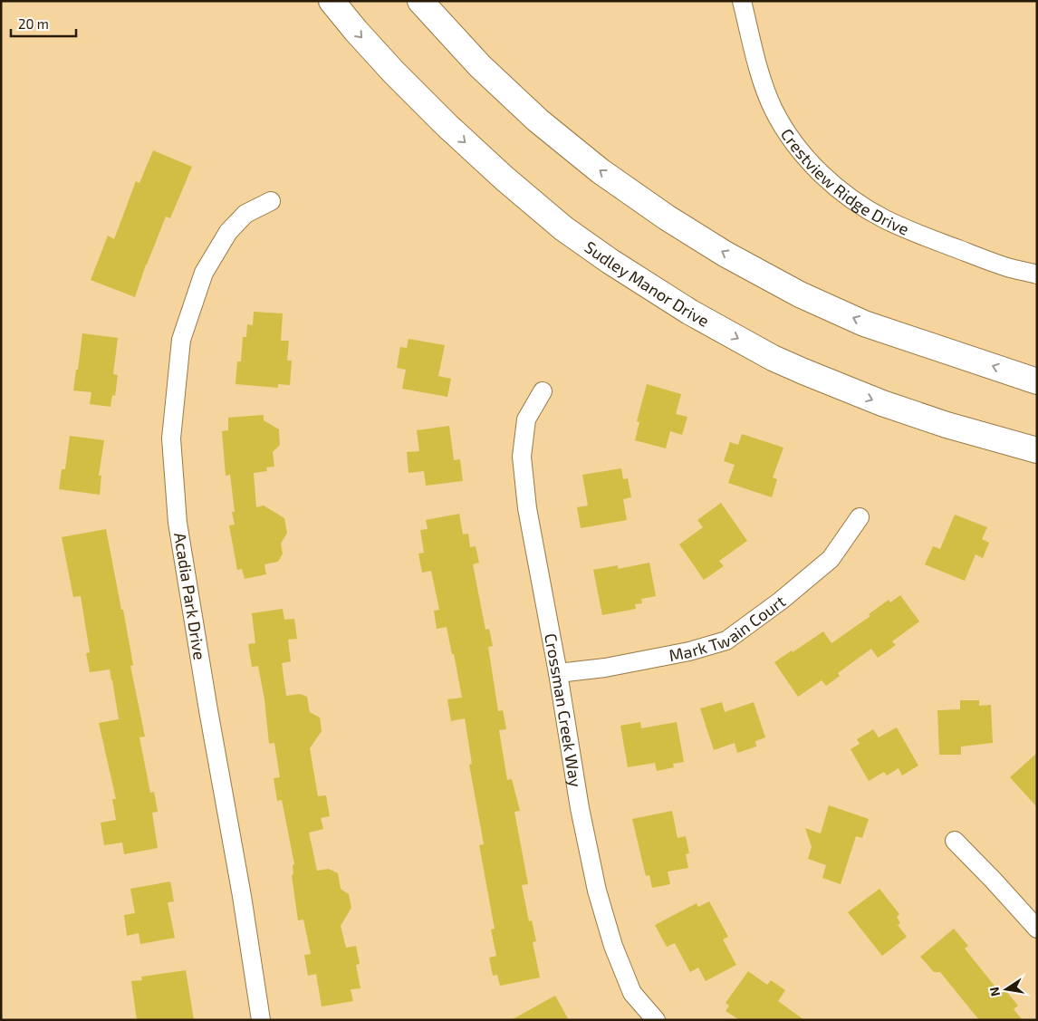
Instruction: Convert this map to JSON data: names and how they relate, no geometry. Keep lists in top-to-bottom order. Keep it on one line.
{"streets":{"main road":["Sudley Manor Drive"],"street":["Crestview Ridge Drive","Acadia Park Drive","Mark Twain Court","Crossman Creek Way"]},"crossings":[["Mark Twain Court","Crossman Creek Way"]],"scale_bar":"20 m","north":"left"}
